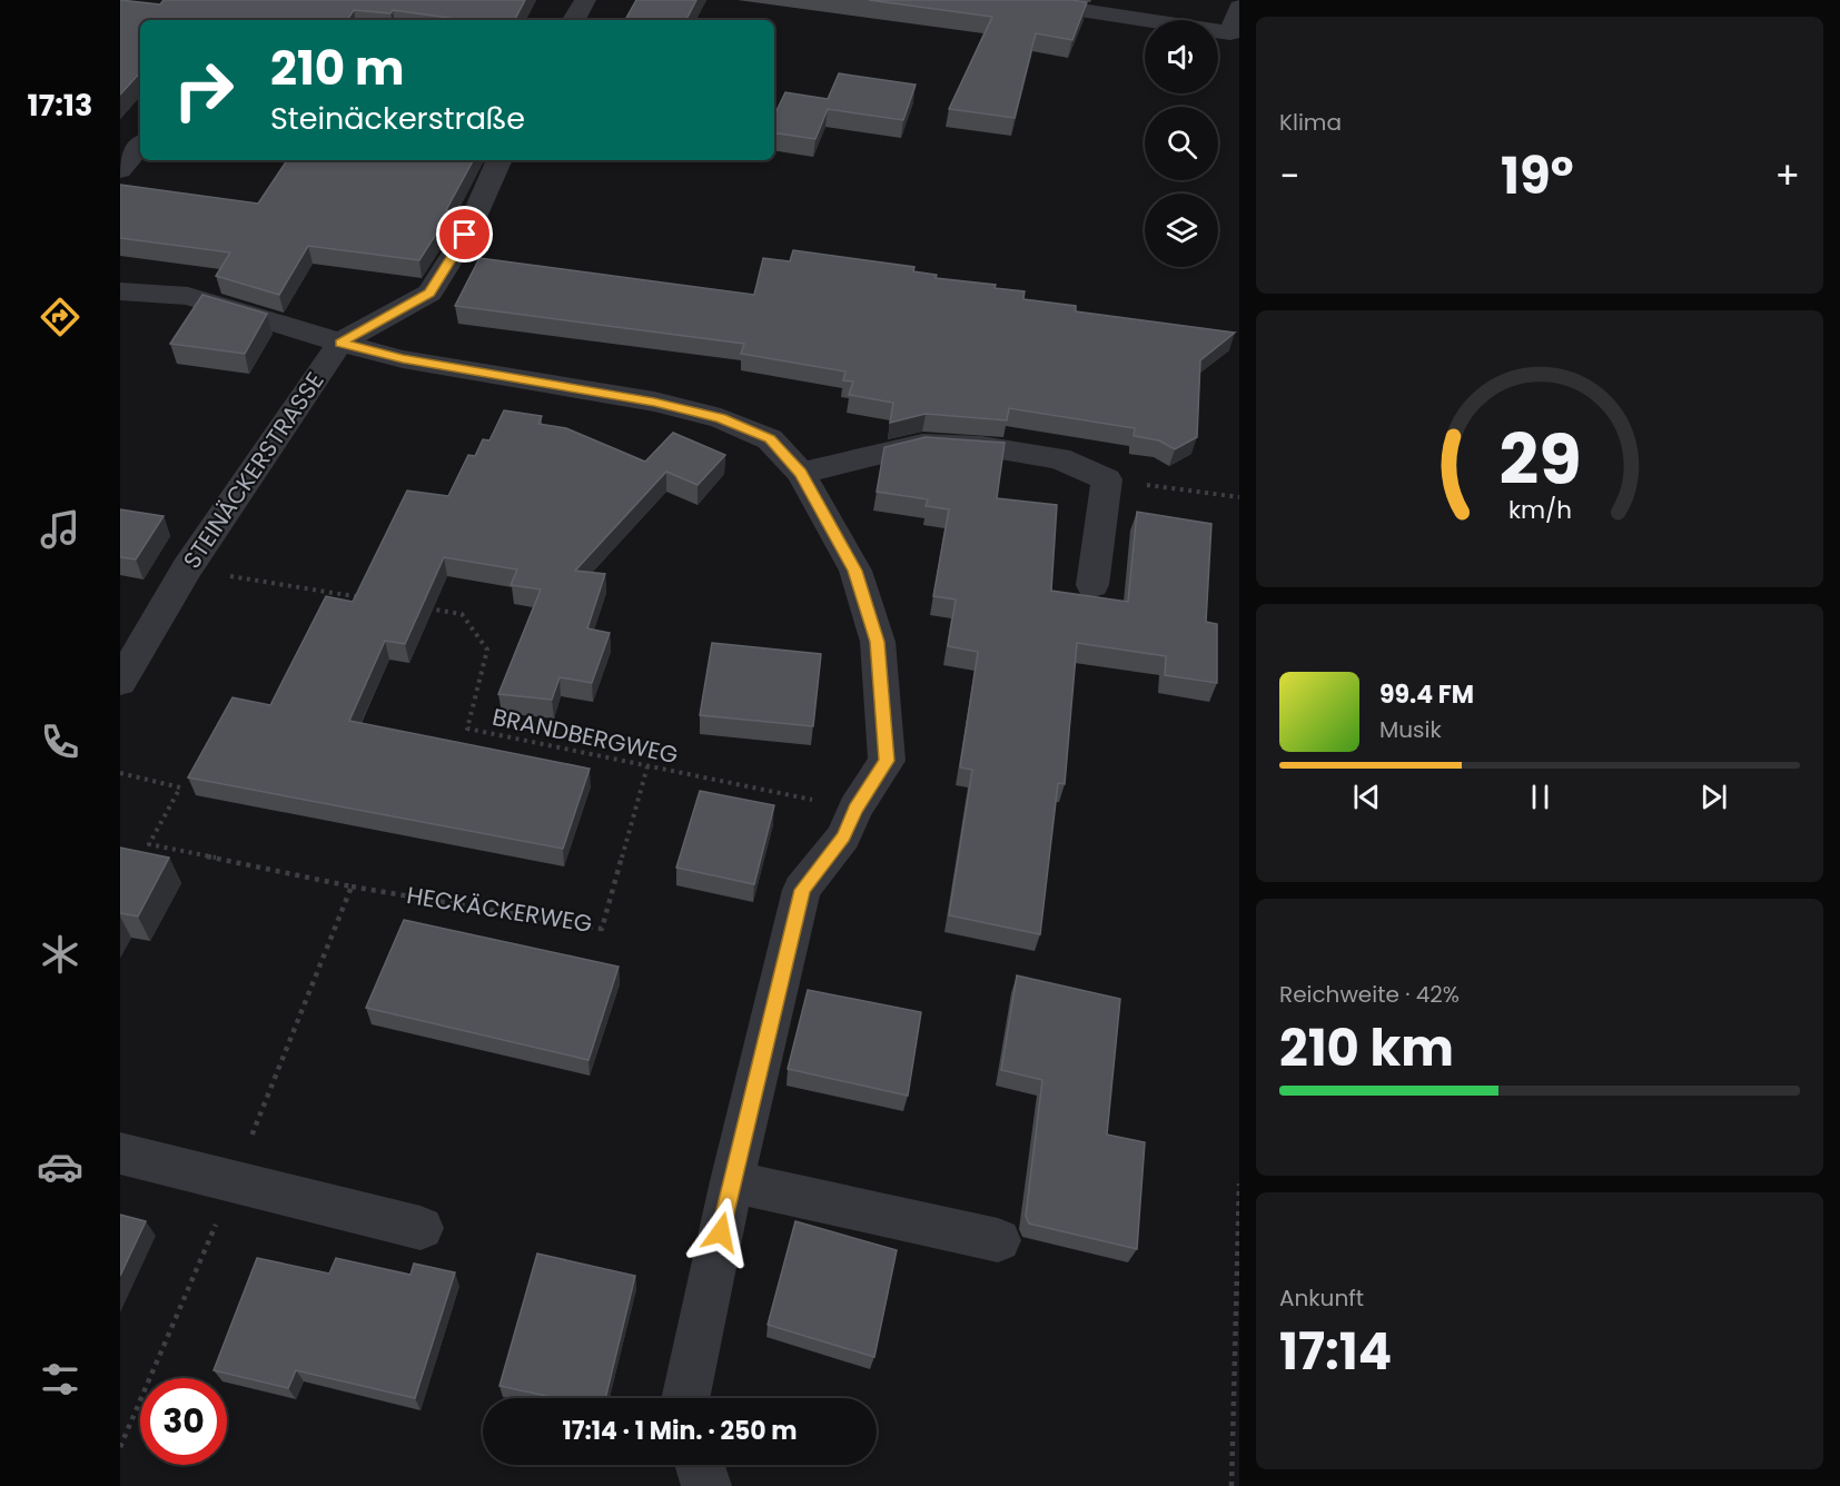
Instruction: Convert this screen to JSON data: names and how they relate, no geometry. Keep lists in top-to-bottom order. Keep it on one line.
{"streets":{"street":["STEINÄCKERSTRASSE"],"path":["BRANDBERGWEG","HECKÄCKERWEG"]},"crossings":[["BRANDBERGWEG","HECKÄCKERWEG"]],"page":{"tabs":"17:13","tile":["Klima",["Reichweite · 42%","210 km"],["Ankunft","17:14"]],"turn":["210 m","Steinäckerstraße"],"heat":["−","19°","+"],"song":["99.4 FM","Musik"],"limit":"30","trip":"17:14 · 1 Min. · 250 m","gauge":["29","km/h"]}}
